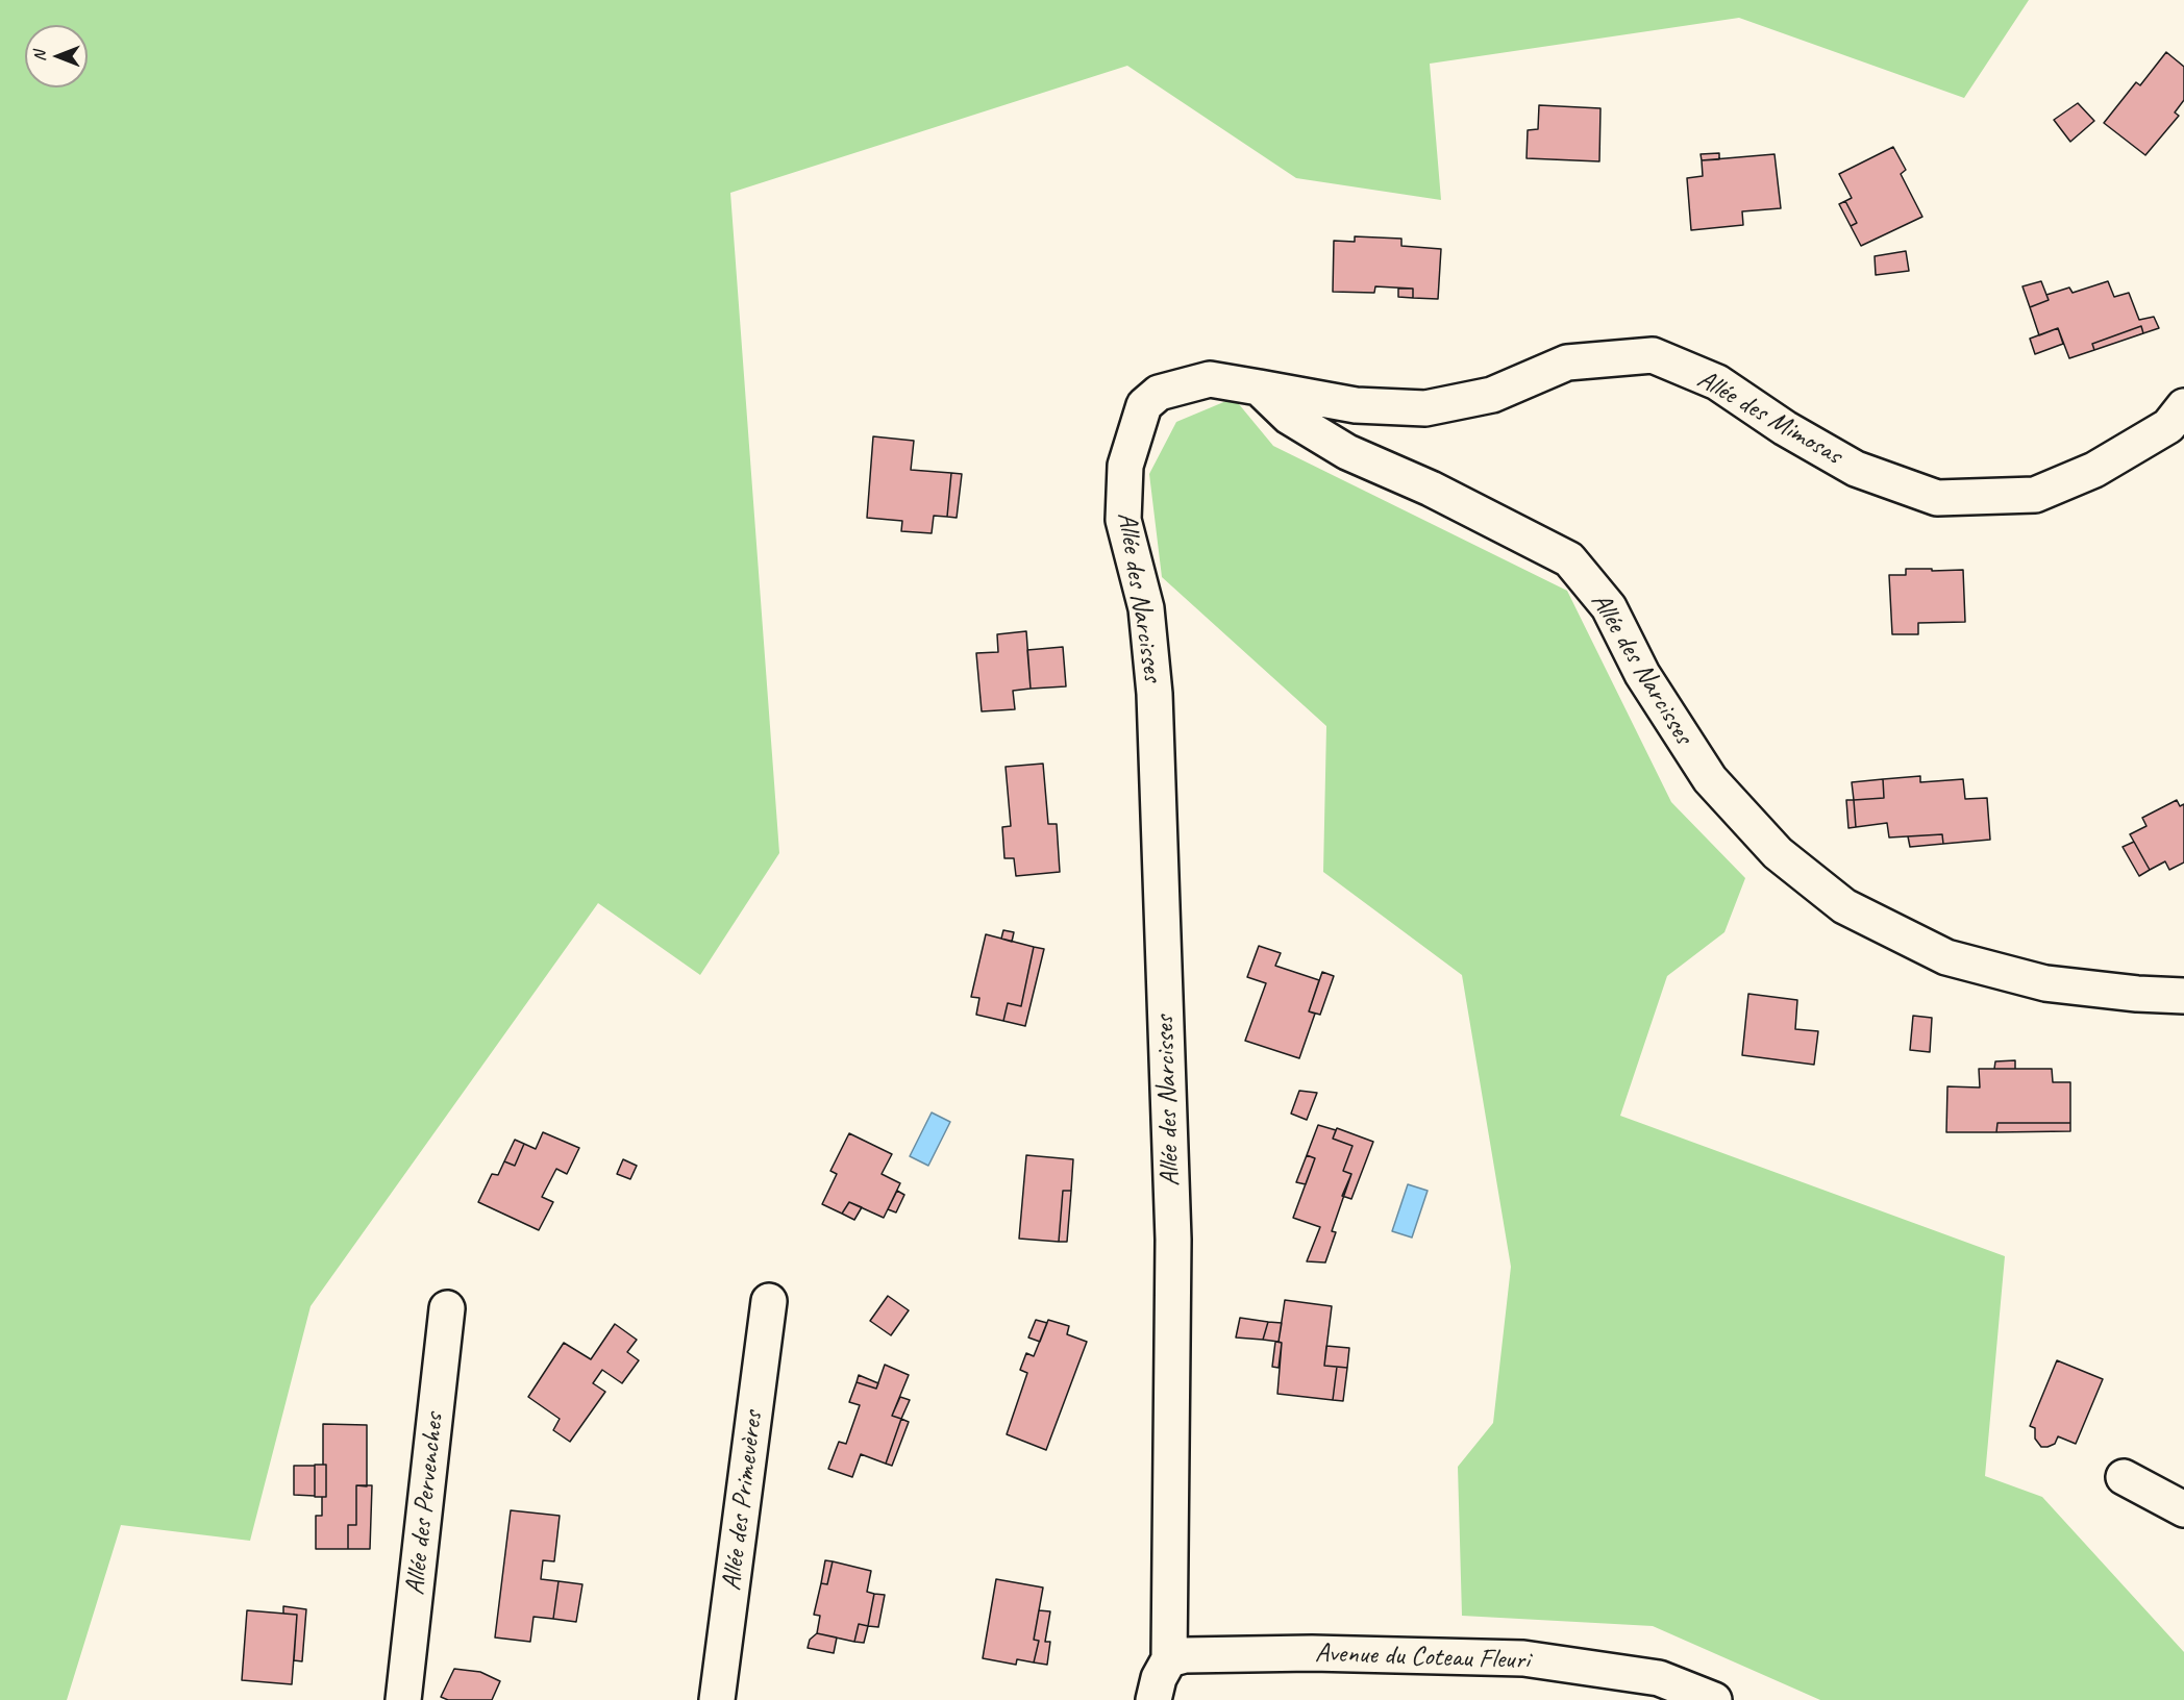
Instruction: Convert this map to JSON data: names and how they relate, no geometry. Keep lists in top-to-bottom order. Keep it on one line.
{"streets":{"street":["Allée des Mimosas","Allée des Narcisses","Allée des Primevères","Allée des Pervenches","Avenue du Coteau Fleuri"]},"crossings":[["Allée des Mimosas","Allée des Narcisses"],["Allée des Narcisses","Avenue du Coteau Fleuri"]],"north":"left"}
